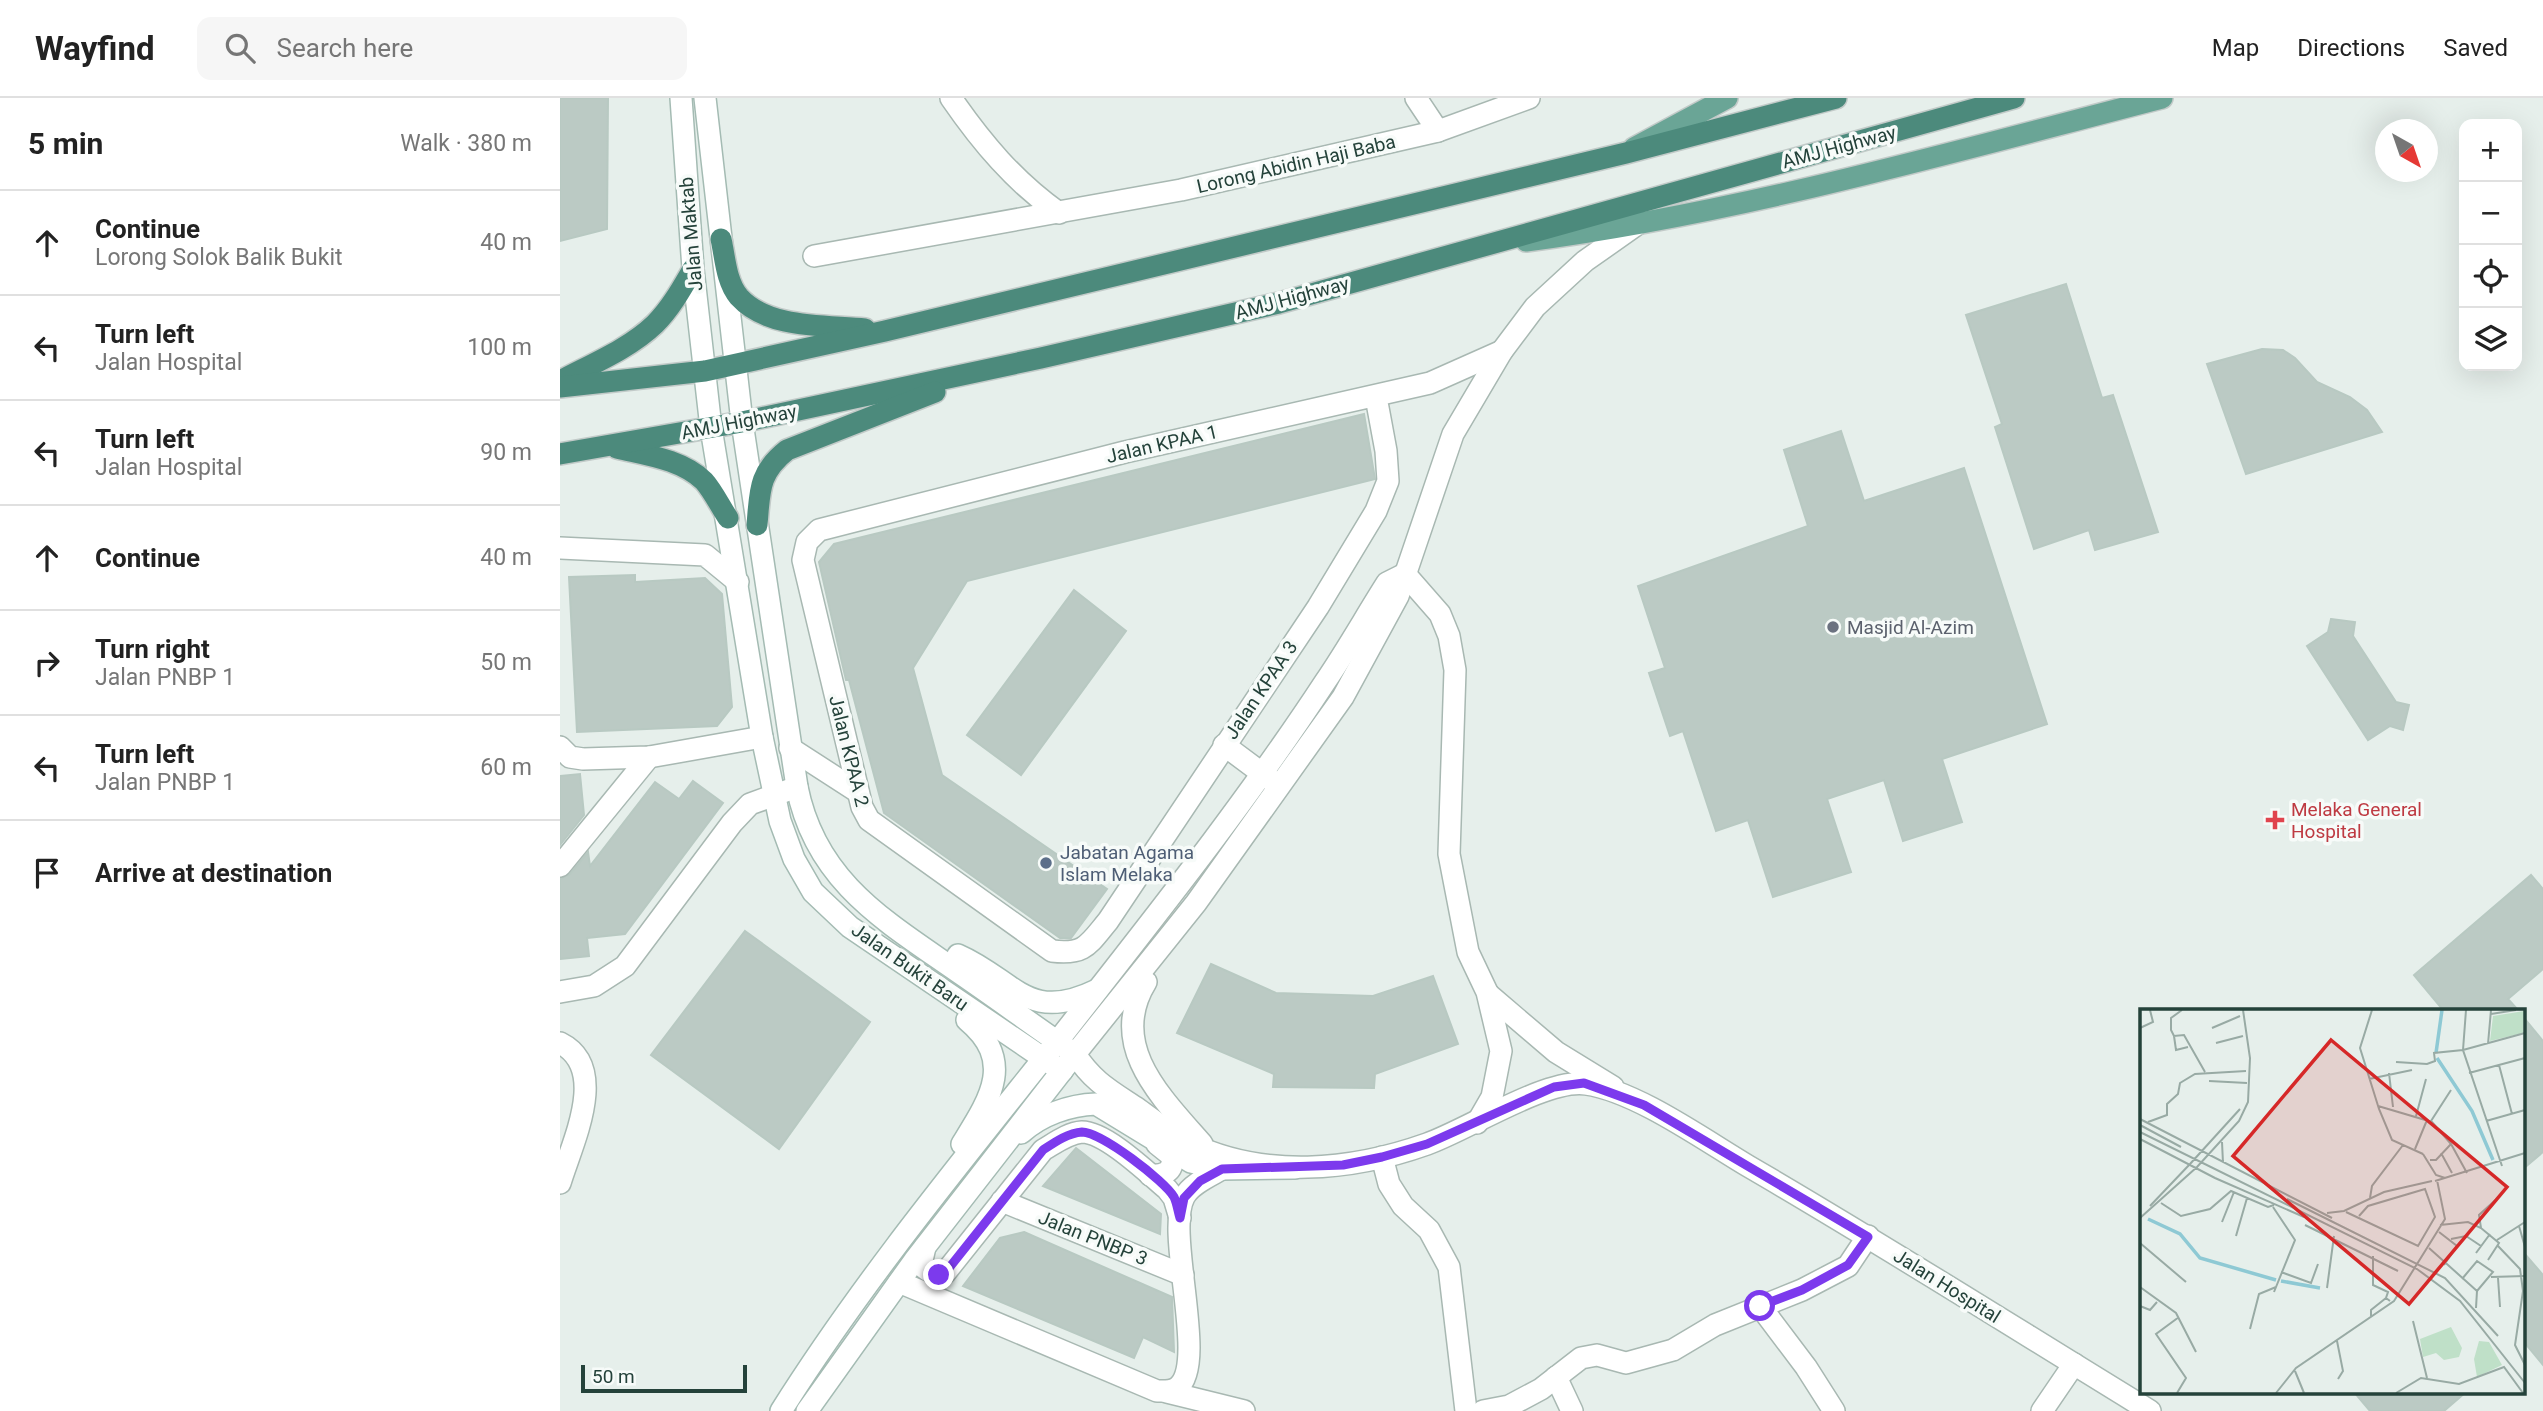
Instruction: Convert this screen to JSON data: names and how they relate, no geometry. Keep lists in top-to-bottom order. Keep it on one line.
{"streets":{"highway":["AMJ Highway"],"street":["Lorong Abidin Haji Baba","Jalan Maktab","Jalan KPAA 1","Jalan KPAA 3","Jalan KPAA 2","Jalan Bukit Baru","Jalan PNBP 3","Jalan Hospital"]},"crossings":[["AMJ Highway","Jalan Maktab"],["AMJ Highway","Jalan Bukit Baru"],["Jalan Maktab","Jalan Bukit Baru"],["Jalan KPAA 1","Jalan KPAA 3"],["Jalan KPAA 1","Jalan KPAA 2"],["Jalan KPAA 3","Jalan KPAA 2"],["Jalan Bukit Baru","Jalan Hospital"]],"places":{"other":["Masjid Al-Azim","Jabatan Agama Islam Melaka"],"health":["Melaka General Hospital"]},"scale_bar":"50 m","north":"bottom right","page":{"header":"Wayfind","search":"Search here","nav":["Map","Directions","Saved"],"heading":["5 min","Walk · 380 m"],"map_buttons":["+","−"],"list":[["Continue","Lorong Solok Balik Bukit","40 m"],["Turn left","Jalan Hospital","100 m"],["Turn left","Jalan Hospital","90 m"],["Continue","40 m"],["Turn right","Jalan PNBP 1","50 m"],["Turn left","Jalan PNBP 1","60 m"],"Arrive at destination"],"scale":"50 m"}}
